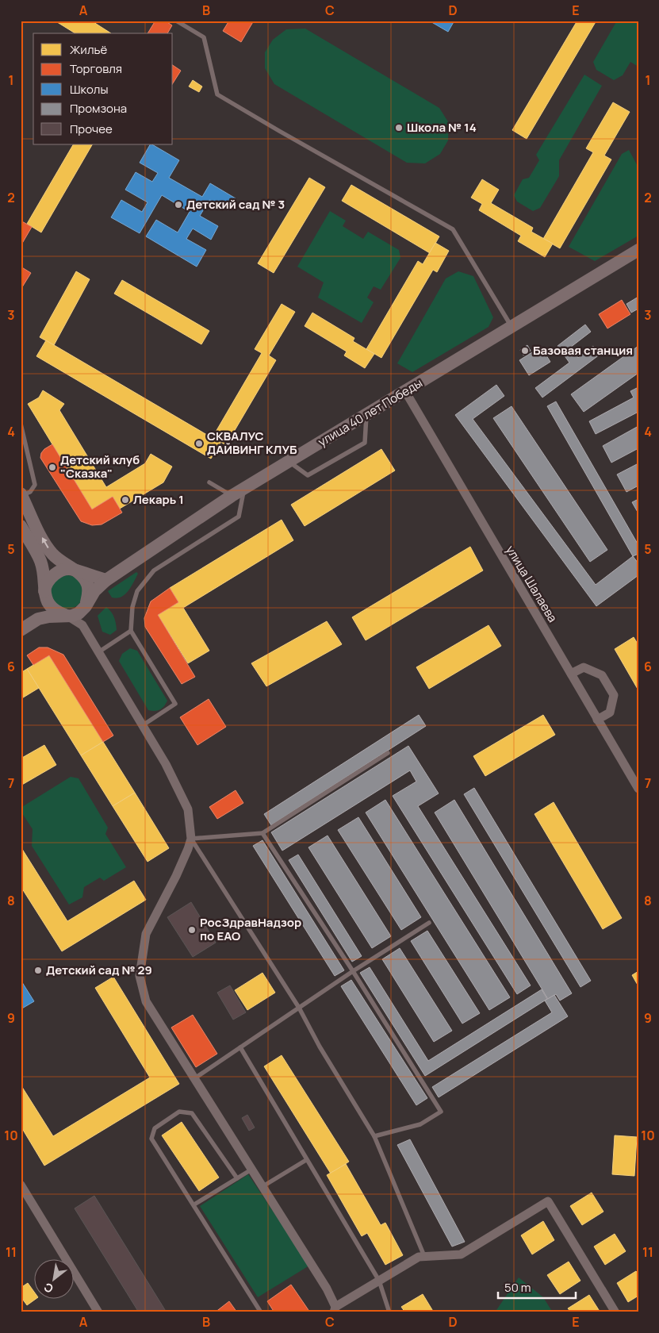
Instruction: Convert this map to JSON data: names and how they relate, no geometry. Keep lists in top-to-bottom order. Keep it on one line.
{"streets":{"main road":["улица 40 лет Победы"],"street":["улица Шалаева"]},"crossings":[["улица 40 лет Победы","улица Шалаева"]],"places":["Школа № 14","Детский сад № 3","Базовая станция","СКВАЛУС ДАЙВИНГ КЛУБ","Детский клуб \"Сказка\"","Лекарь 1","РосЗдравНадзор по ЕАО","Детский сад № 29"],"legend":["Жильё","Торговля","Школы","Промзона","Прочее"],"scale_bar":"50 m","north":"bottom left","grid":{"columns":["A","B","C","D","E"],"rows":["1","2","3","4","5","6","7","8","9","10","11"]}}
